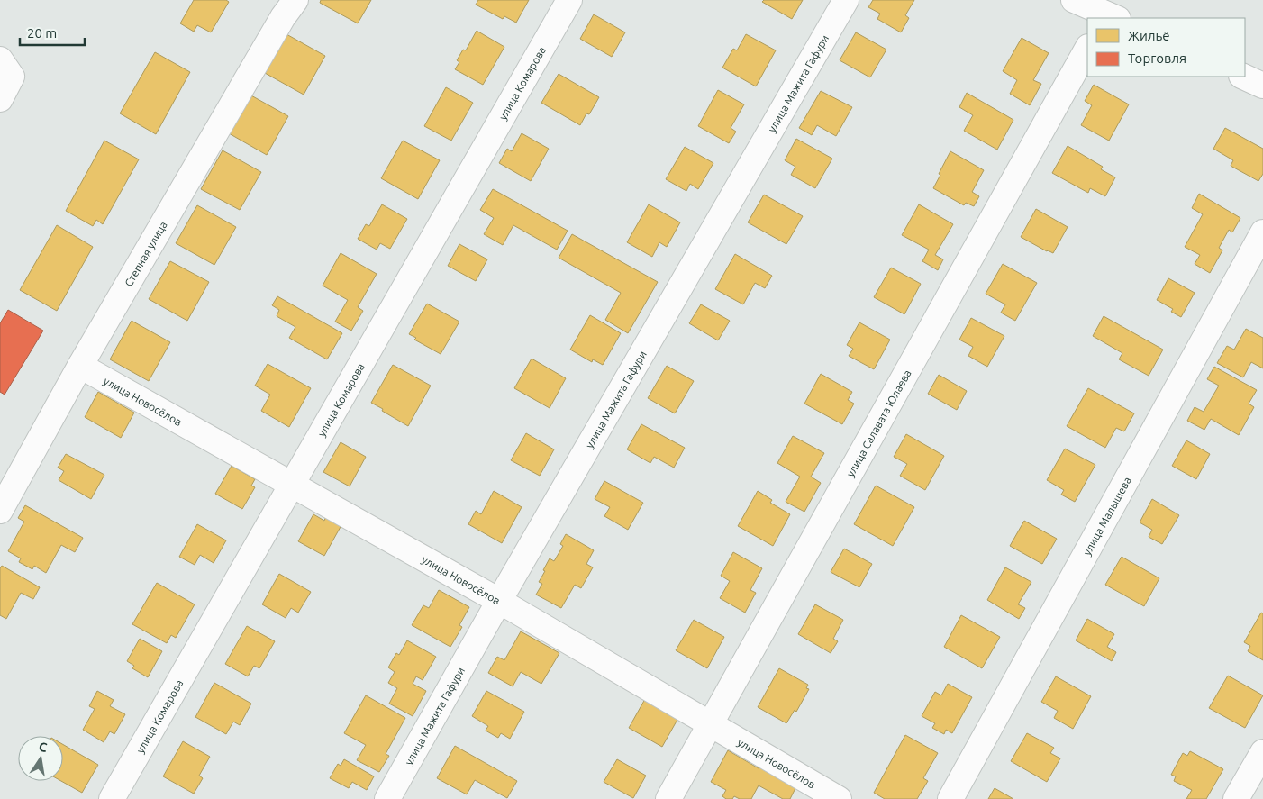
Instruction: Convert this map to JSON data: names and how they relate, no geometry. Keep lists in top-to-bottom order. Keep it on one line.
{"streets":{"street":["улица Комарова","улица Мажита Гафури","Степная улица","улица Новосёлов","улица Салавата Юлаева","улица Малышева"]},"crossings":[["улица Комарова","улица Новосёлов"],["улица Мажита Гафури","улица Новосёлов"],["Степная улица","улица Новосёлов"],["улица Новосёлов","улица Салавата Юлаева"]],"legend":["Жильё","Торговля"],"scale_bar":"20 m","north":"top"}
